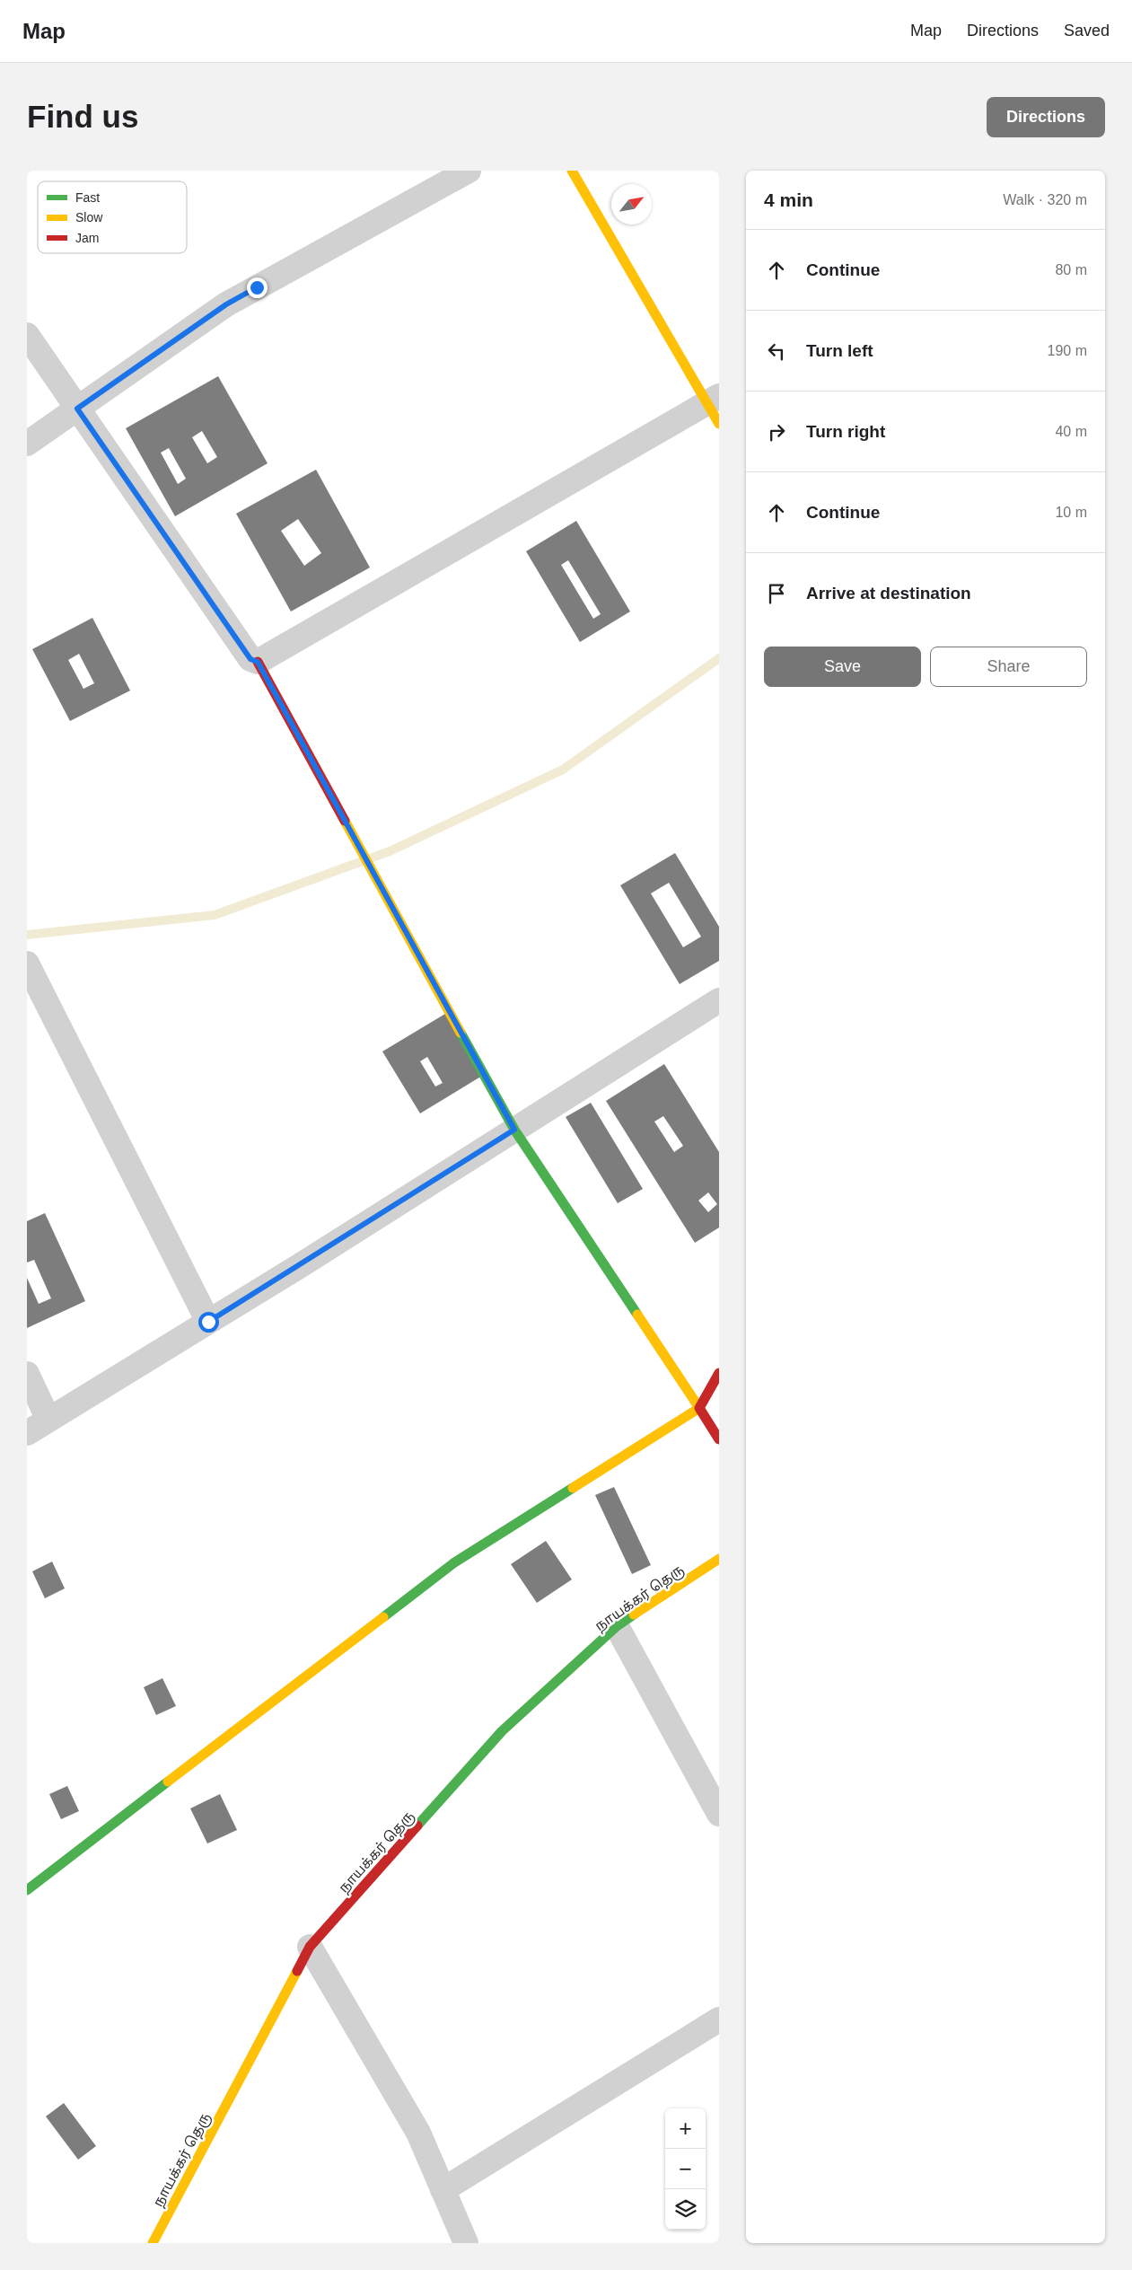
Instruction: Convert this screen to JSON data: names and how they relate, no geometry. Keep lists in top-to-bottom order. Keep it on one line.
{"streets":{"street":["நாயக்கர் தெரு"]},"legend":["Fast","Slow","Jam"],"north":"top right","page":{"header":"Map","nav":["Map","Directions","Saved"],"buttons":["Directions",["Save","Share"]],"title":"Find us","heading":["4 min","Walk · 320 m"],"list":[["Continue","80 m"],["Turn left","190 m"],["Turn right","40 m"],["Continue","10 m"],"Arrive at destination"],"map_buttons":["+","−"]}}
